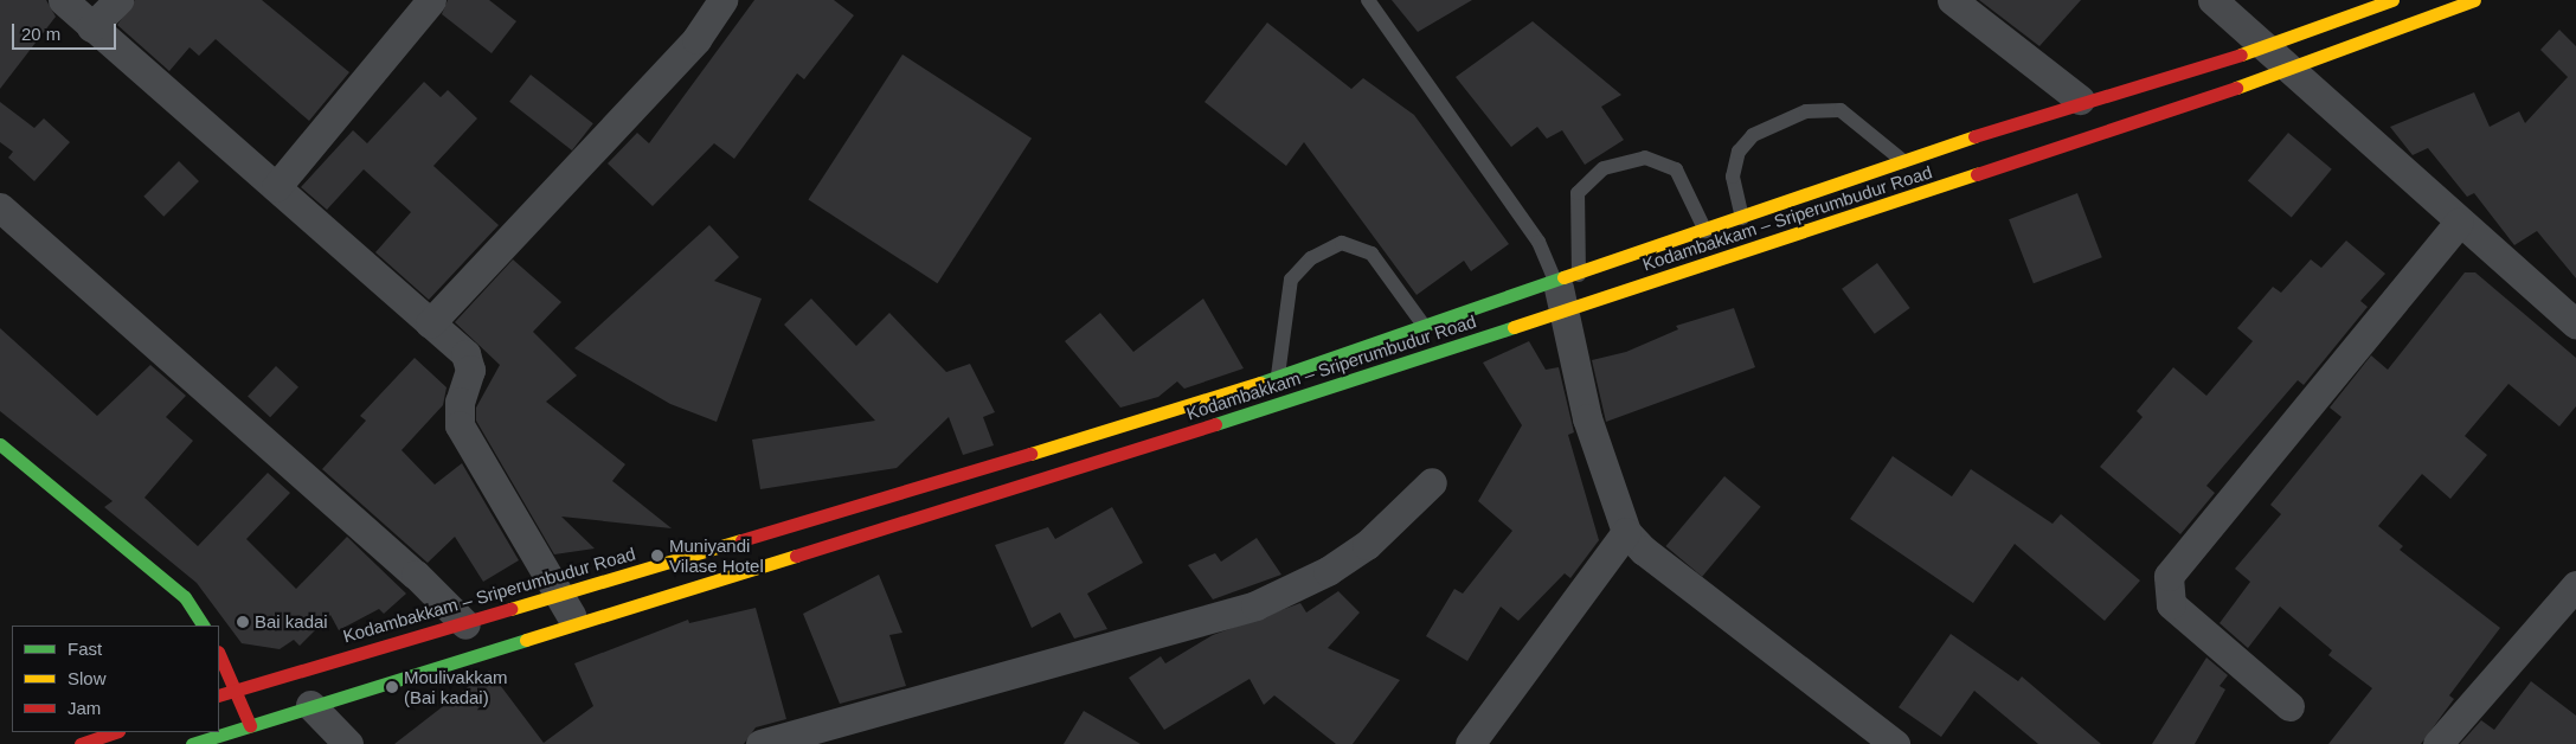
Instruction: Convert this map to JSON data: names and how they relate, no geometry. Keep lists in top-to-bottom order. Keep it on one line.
{"streets":{"main road":["Kodambakkam – Sriperumbudur Road"]},"places":["Muniyandi Vilase Hotel","Bai kadai","Moulivakkam (Bai kadai)"],"legend":["Fast","Slow","Jam"],"scale_bar":"20 m"}
